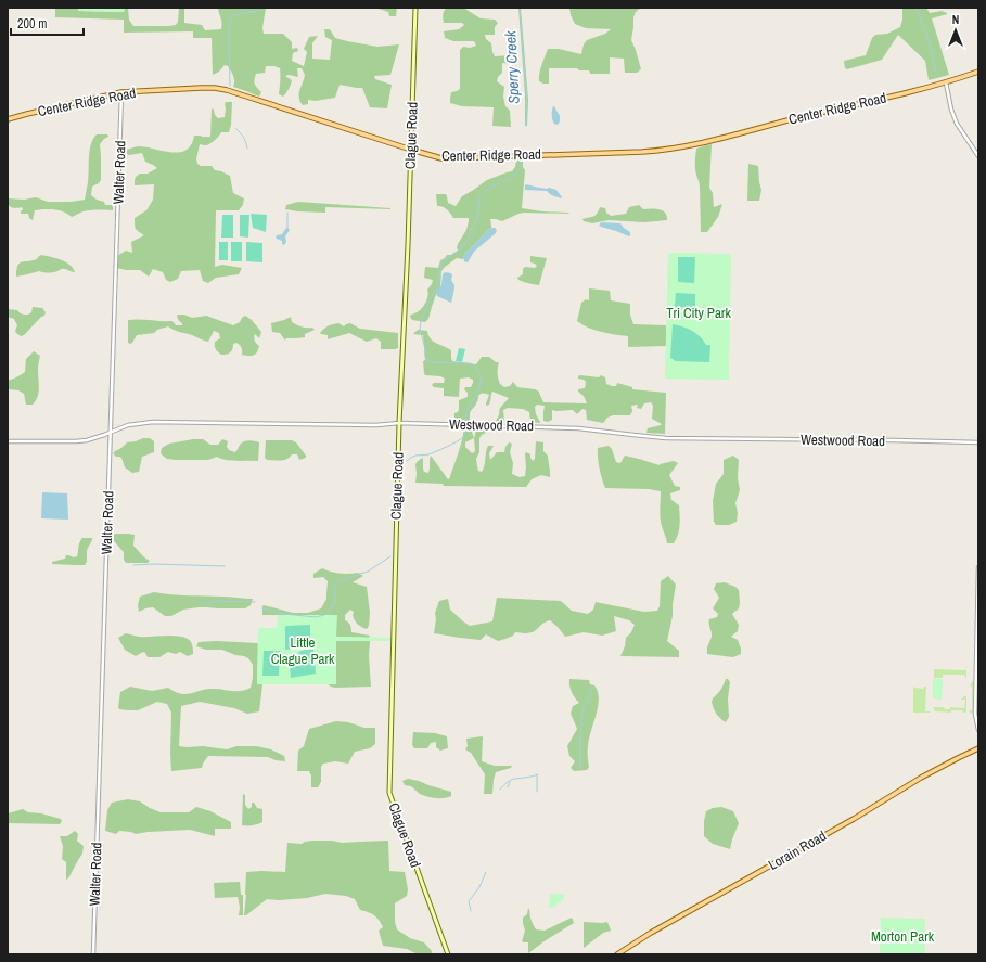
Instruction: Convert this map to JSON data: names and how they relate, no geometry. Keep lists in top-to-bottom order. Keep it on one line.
{"streets":{"main road":["Center Ridge Road","Clague Road","Lorain Road"],"street":["Walter Road","Westwood Road"]},"crossings":[["Center Ridge Road","Clague Road"],["Center Ridge Road","Walter Road"],["Clague Road","Westwood Road"],["Walter Road","Westwood Road"]],"water":["Sperry Creek"],"parks":["Tri City Park","Little Clague Park","Morton Park"],"scale_bar":"200 m","north":"top"}
